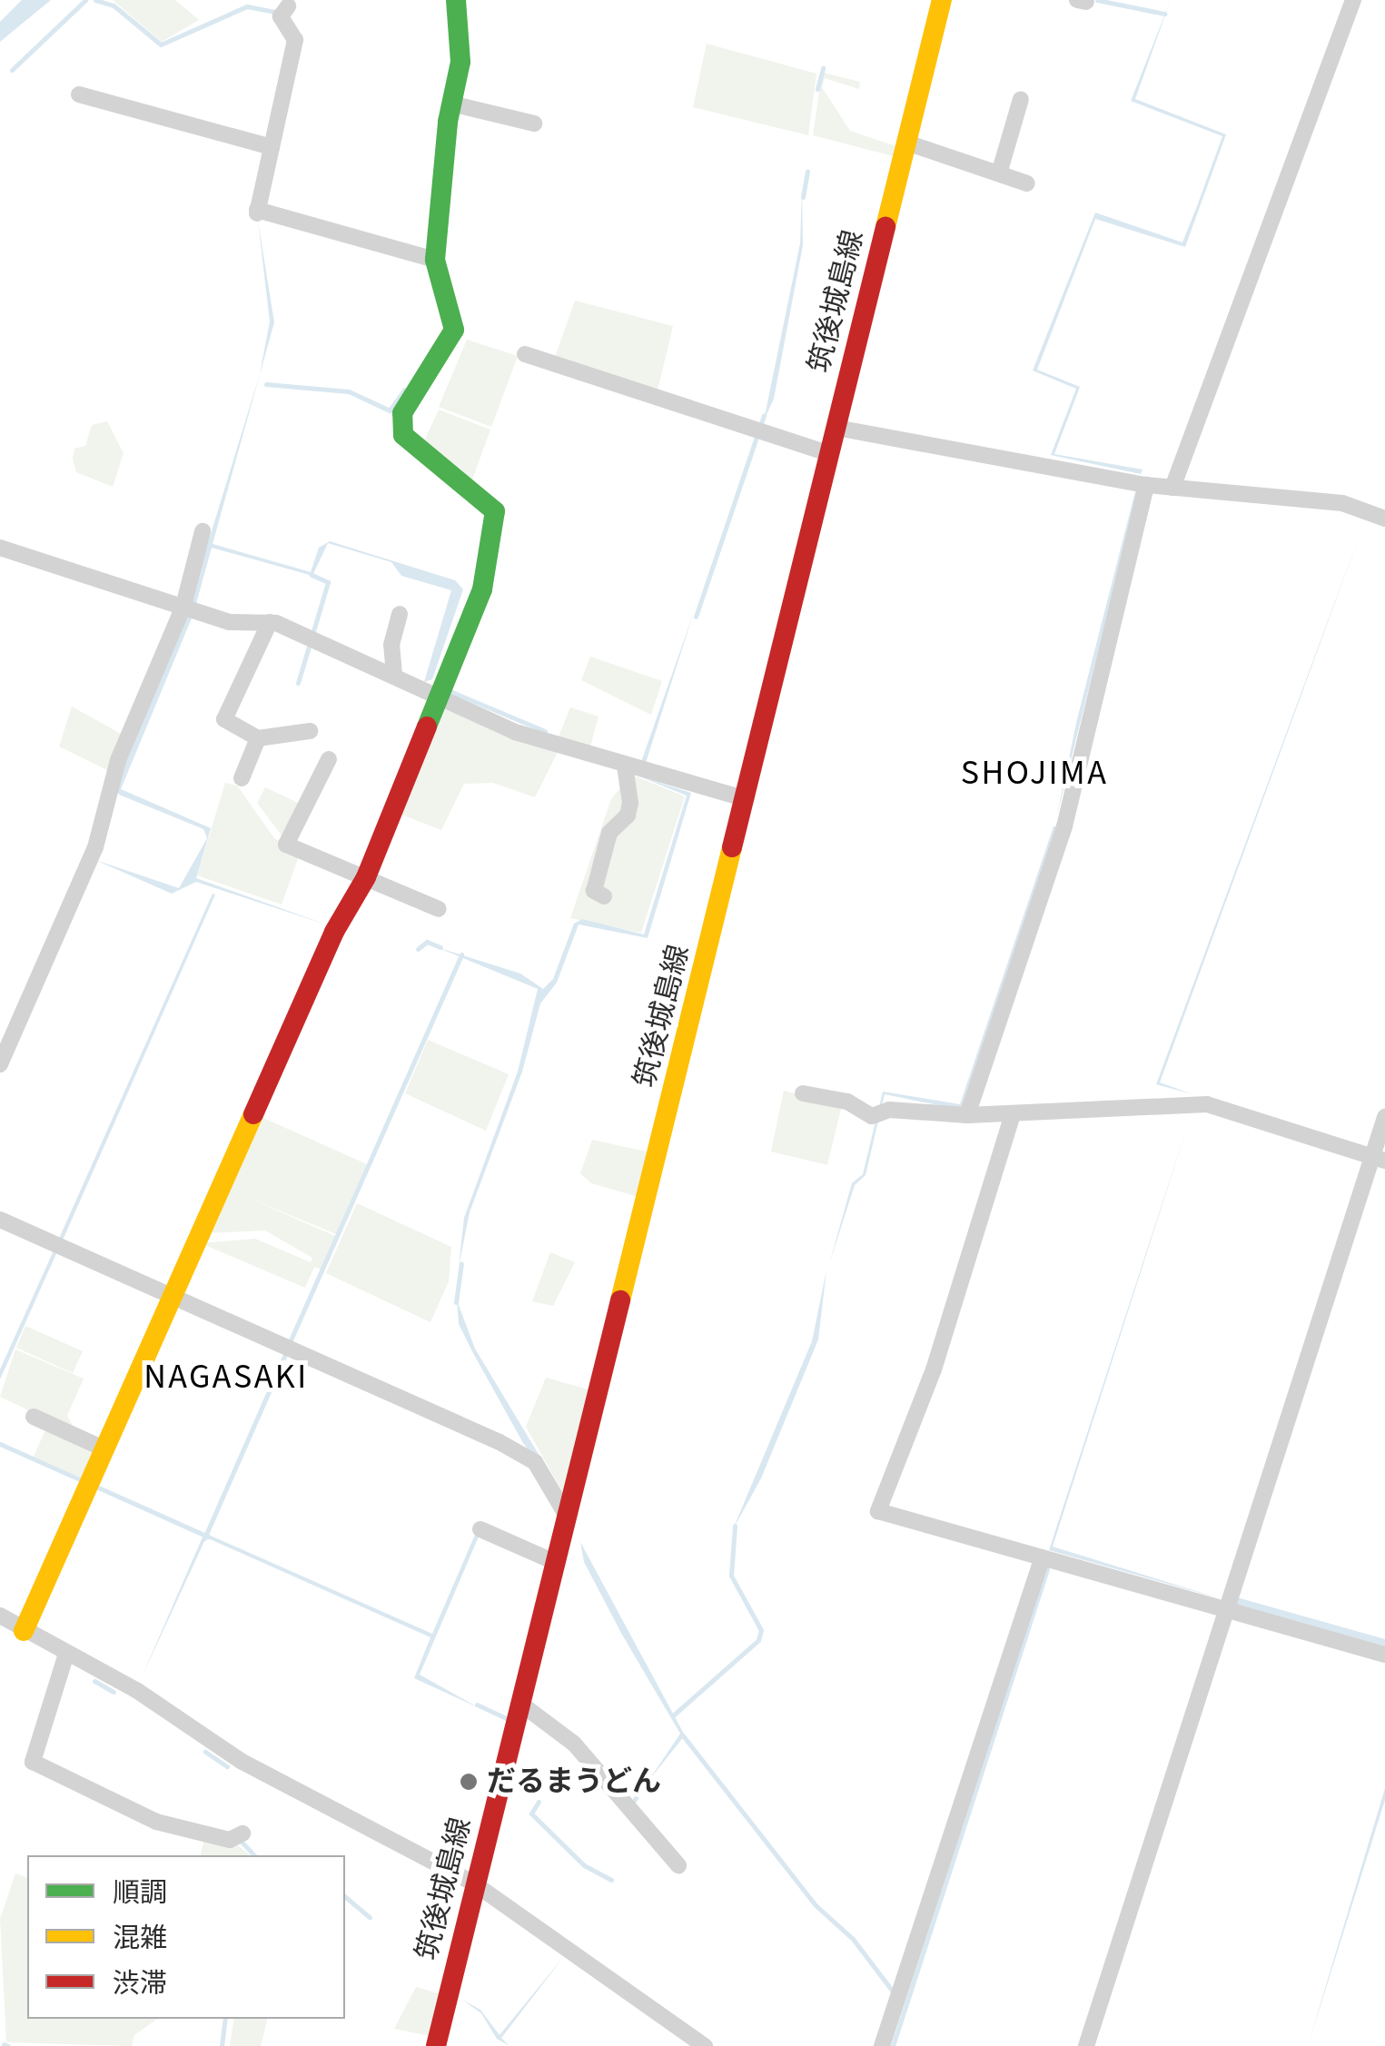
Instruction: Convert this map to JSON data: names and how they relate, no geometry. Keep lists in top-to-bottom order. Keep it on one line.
{"streets":{"main road":["筑後城島線"]},"districts":["SHOJIMA","NAGASAKI"],"places":["だるまうどん"],"legend":["順調","混雑","渋滞"]}
